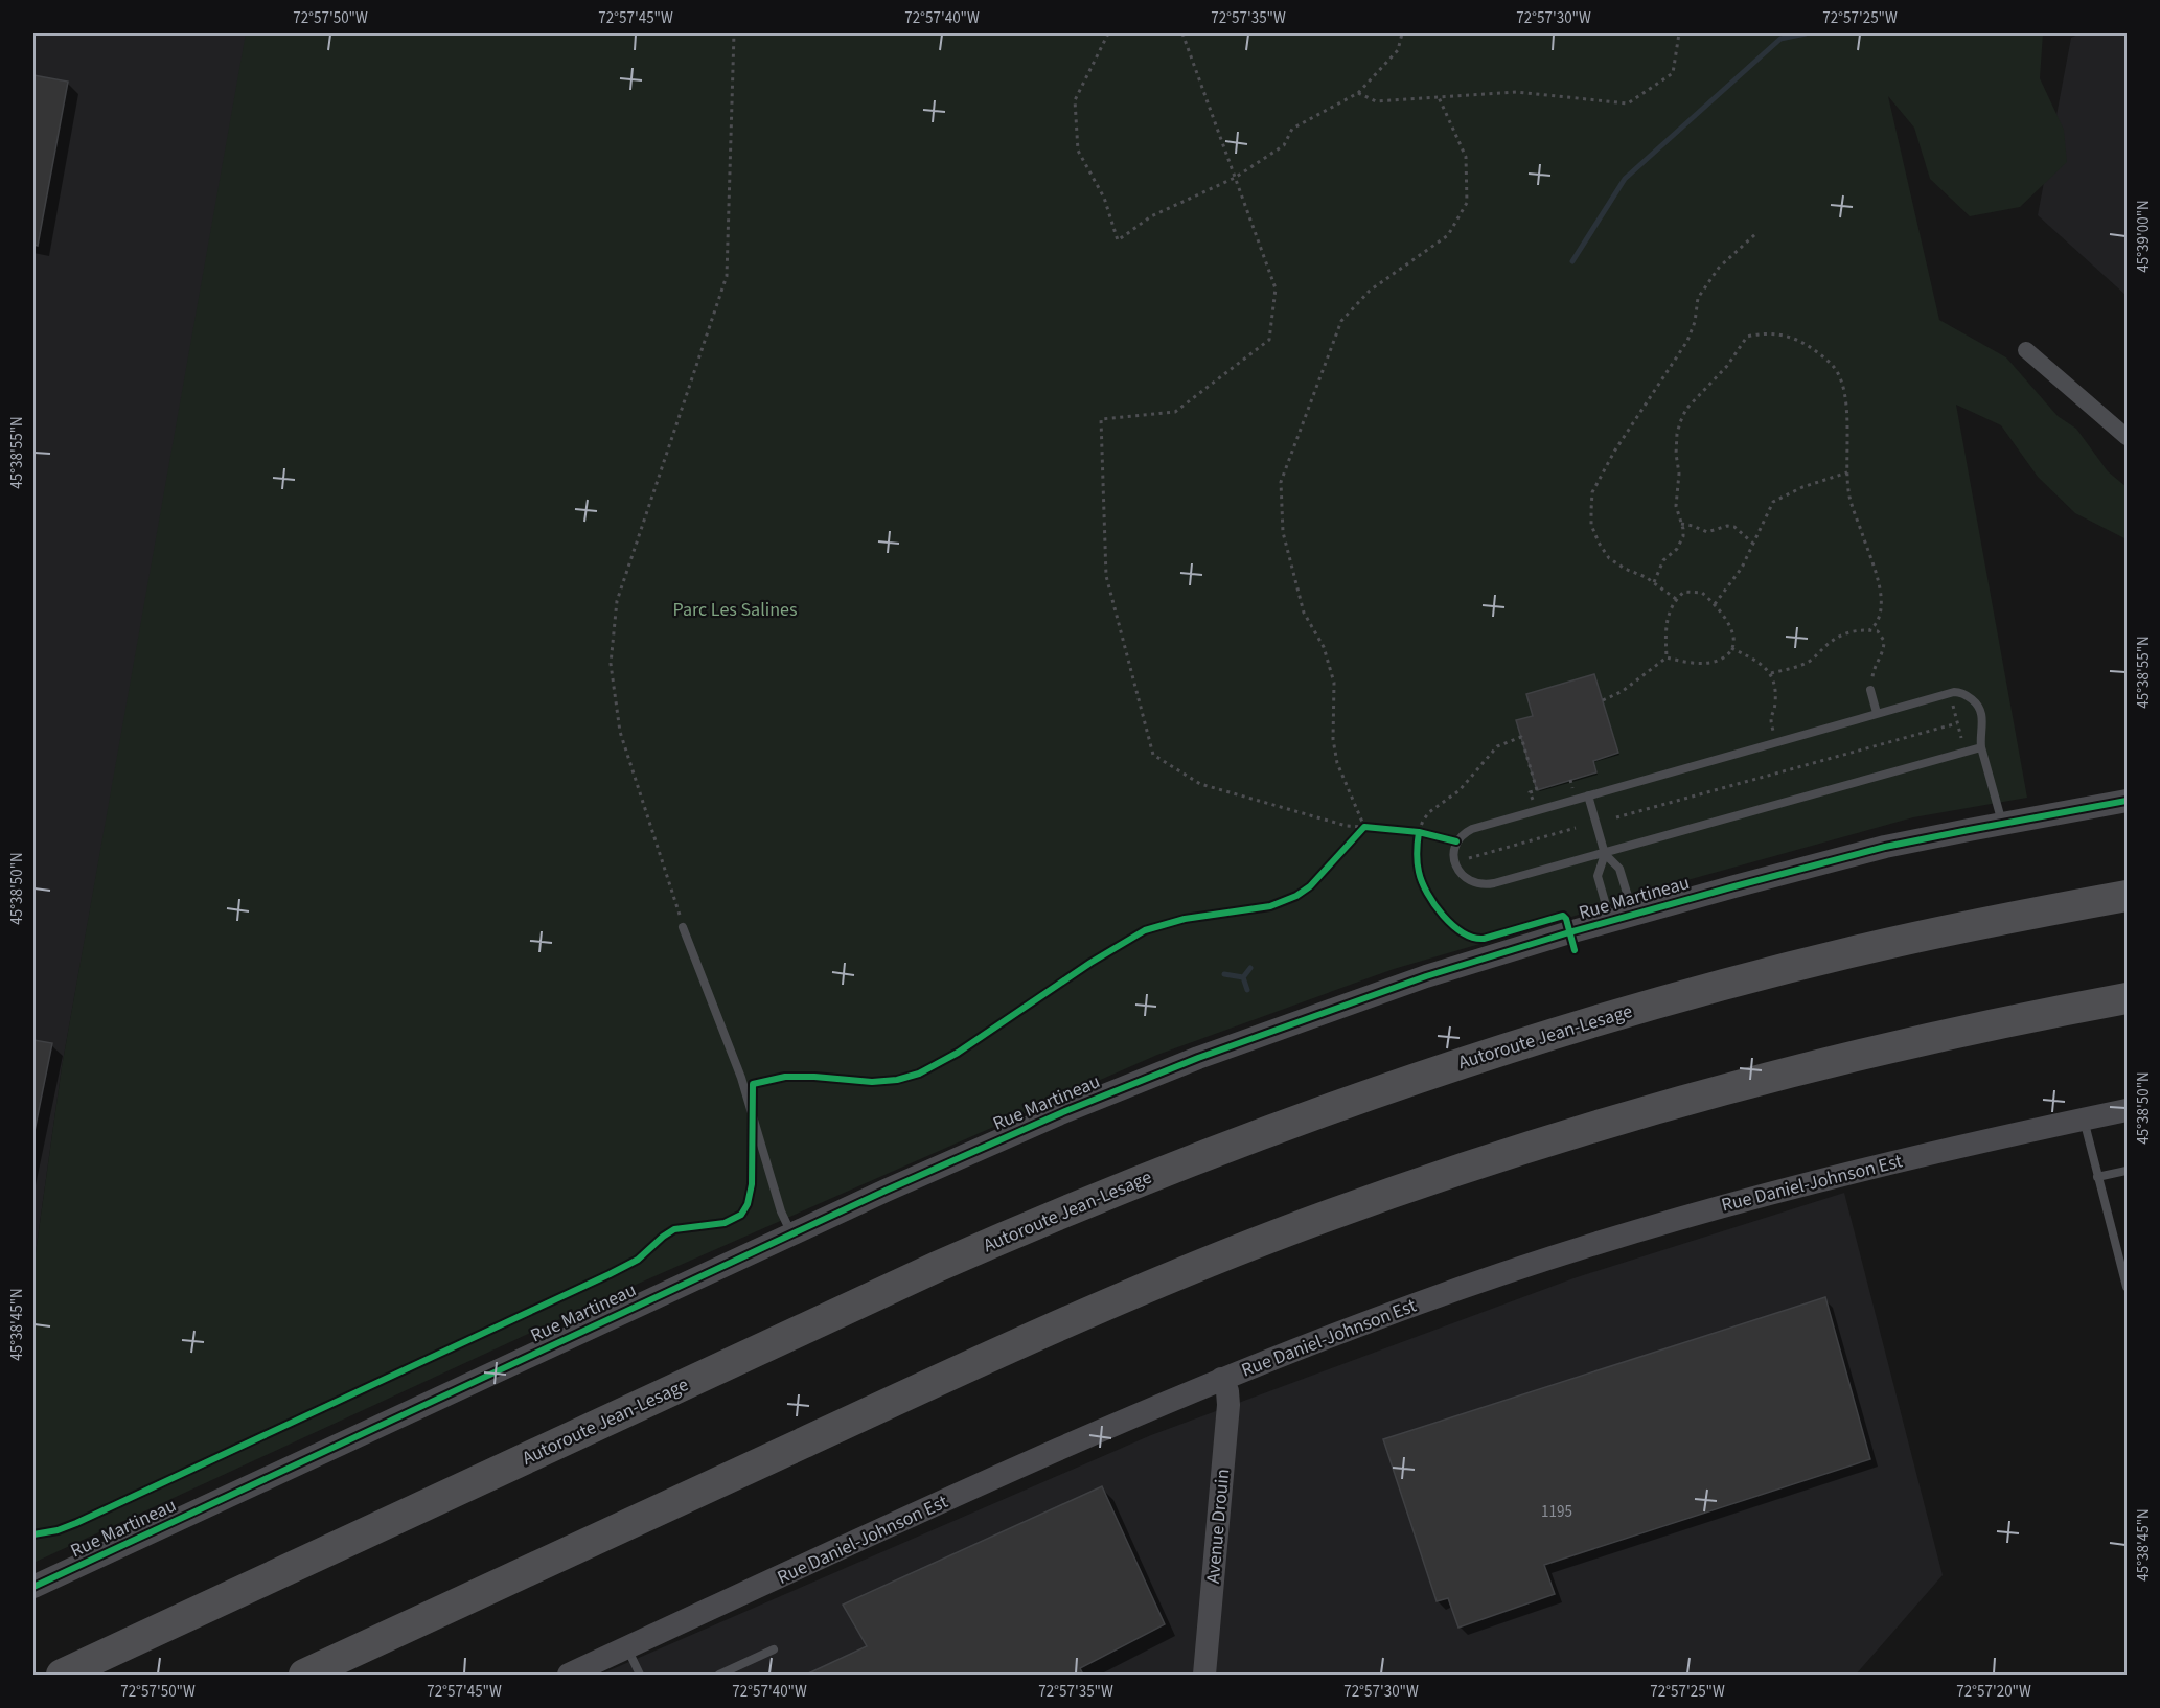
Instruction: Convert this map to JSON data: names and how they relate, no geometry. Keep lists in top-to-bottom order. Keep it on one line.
{"streets":{"highway":["Autoroute Jean-Lesage"],"street":["Rue Martineau","Rue Daniel-Johnson Est","Avenue Drouin"]},"crossings":[["Rue Daniel-Johnson Est","Avenue Drouin"]],"parks":["Parc Les Salines"],"house_numbers":["1195"],"coordinates":["72°57'50\"W","72°57'45\"W","72°57'40\"W","72°57'35\"W","72°57'30\"W","72°57'25\"W","45°39'00\"N","45°38'55\"N","45°38'50\"N","45°38'45\"N","72°57'20\"W"]}
